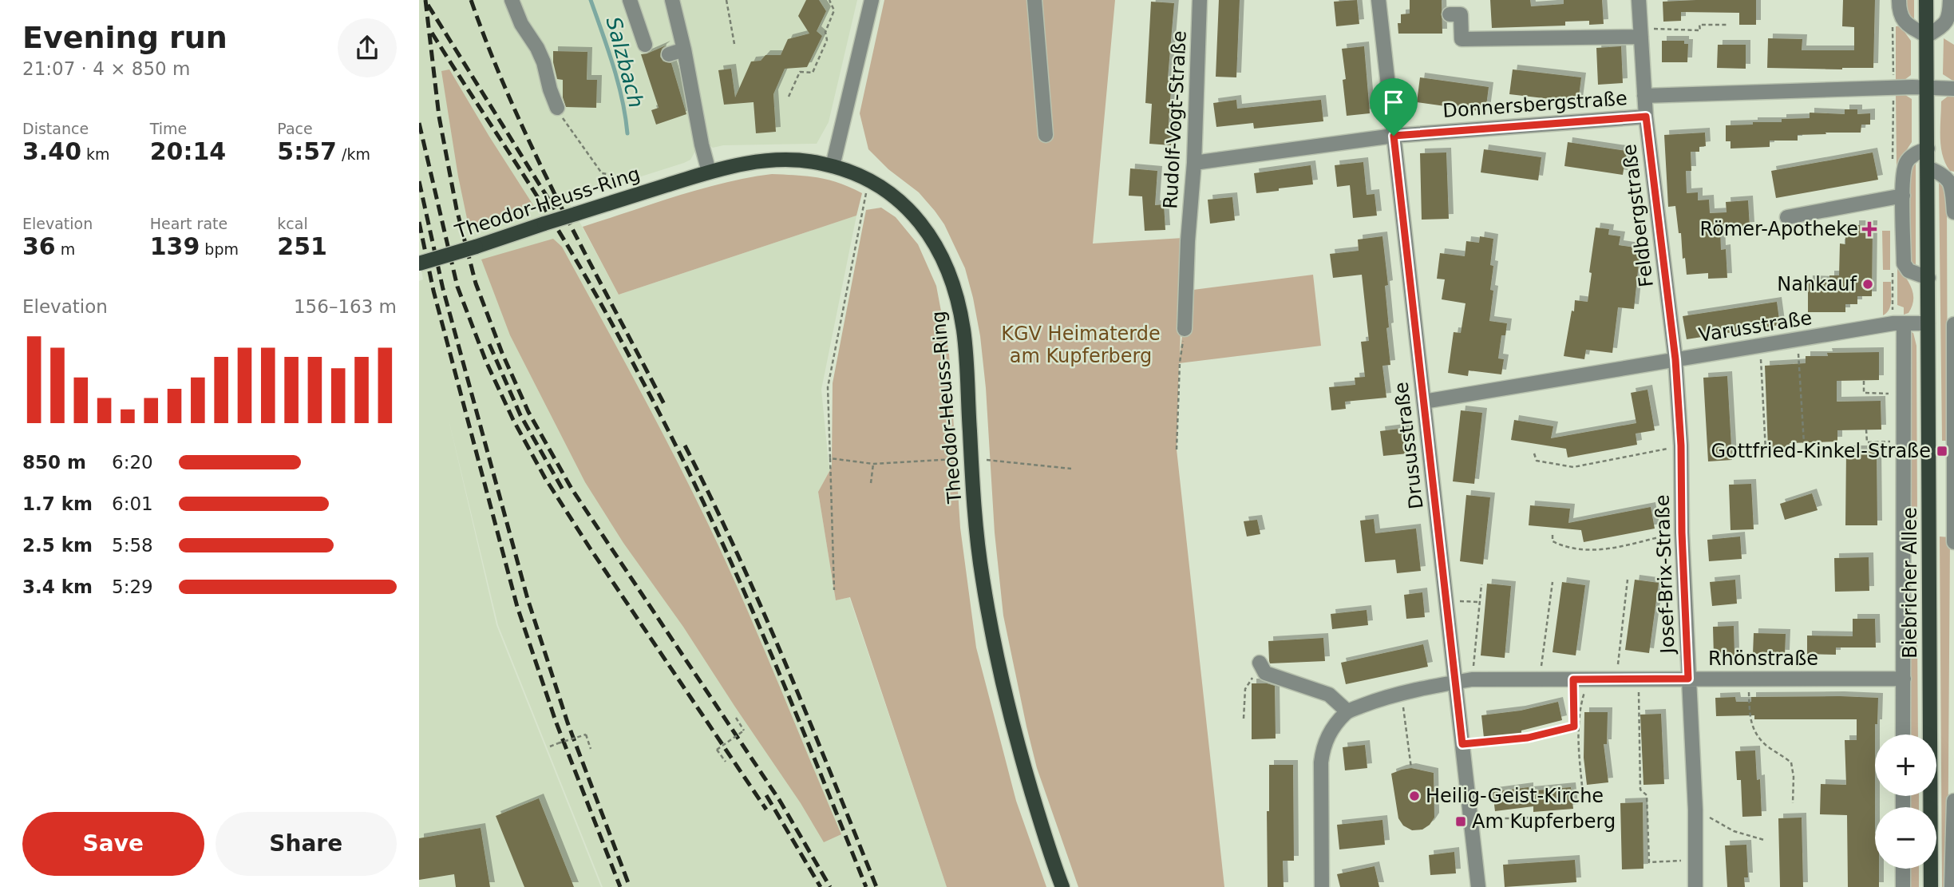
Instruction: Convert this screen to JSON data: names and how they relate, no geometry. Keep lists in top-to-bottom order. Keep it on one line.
{"streets":{"main road":["Theodor-Heuss-Ring","Biebricher Allee"],"street":["Donnersbergstraße","Rudolf-Vogt-Straße","Feldbergstraße","Varusstraße","Drususstraße","Josef-Brix-Straße","Rhönstraße"]},"crossings":[["Donnersbergstraße","Rudolf-Vogt-Straße"],["Donnersbergstraße","Feldbergstraße"],["Donnersbergstraße","Drususstraße"],["Donnersbergstraße","Biebricher Allee"],["Feldbergstraße","Varusstraße"],["Feldbergstraße","Josef-Brix-Straße"],["Varusstraße","Drususstraße"],["Varusstraße","Josef-Brix-Straße"],["Varusstraße","Biebricher Allee"],["Drususstraße","Rhönstraße"],["Josef-Brix-Straße","Rhönstraße"],["Biebricher Allee","Rhönstraße"]],"water":["Salzbach"],"parks":["KGV Heimaterde am Kupferberg"],"places":{"health":["Römer-Apotheke"],"other":["Nahkauf","Heilig-Geist-Kirche"],"transit":["Gottfried-Kinkel-Straße","Am Kupferberg"]},"page":{"heading":["Evening run","21:07 · 4 × 850 m"],"stats":[["Distance","3.40 km"],["Time","20:14"],["Pace","5:57 /km"],["Elevation","36 m"],["Heart rate","139 bpm"],["kcal","251"]],"chart":["Elevation","156–163 m"],"list":[{"name":"850 m","note":"6:20"},{"name":"1.7 km","note":"6:01"},{"name":"2.5 km","note":"5:58"},{"name":"3.4 km","note":"5:29"}],"map_buttons":["+","−"],"buttons":["Save","Share"]}}
